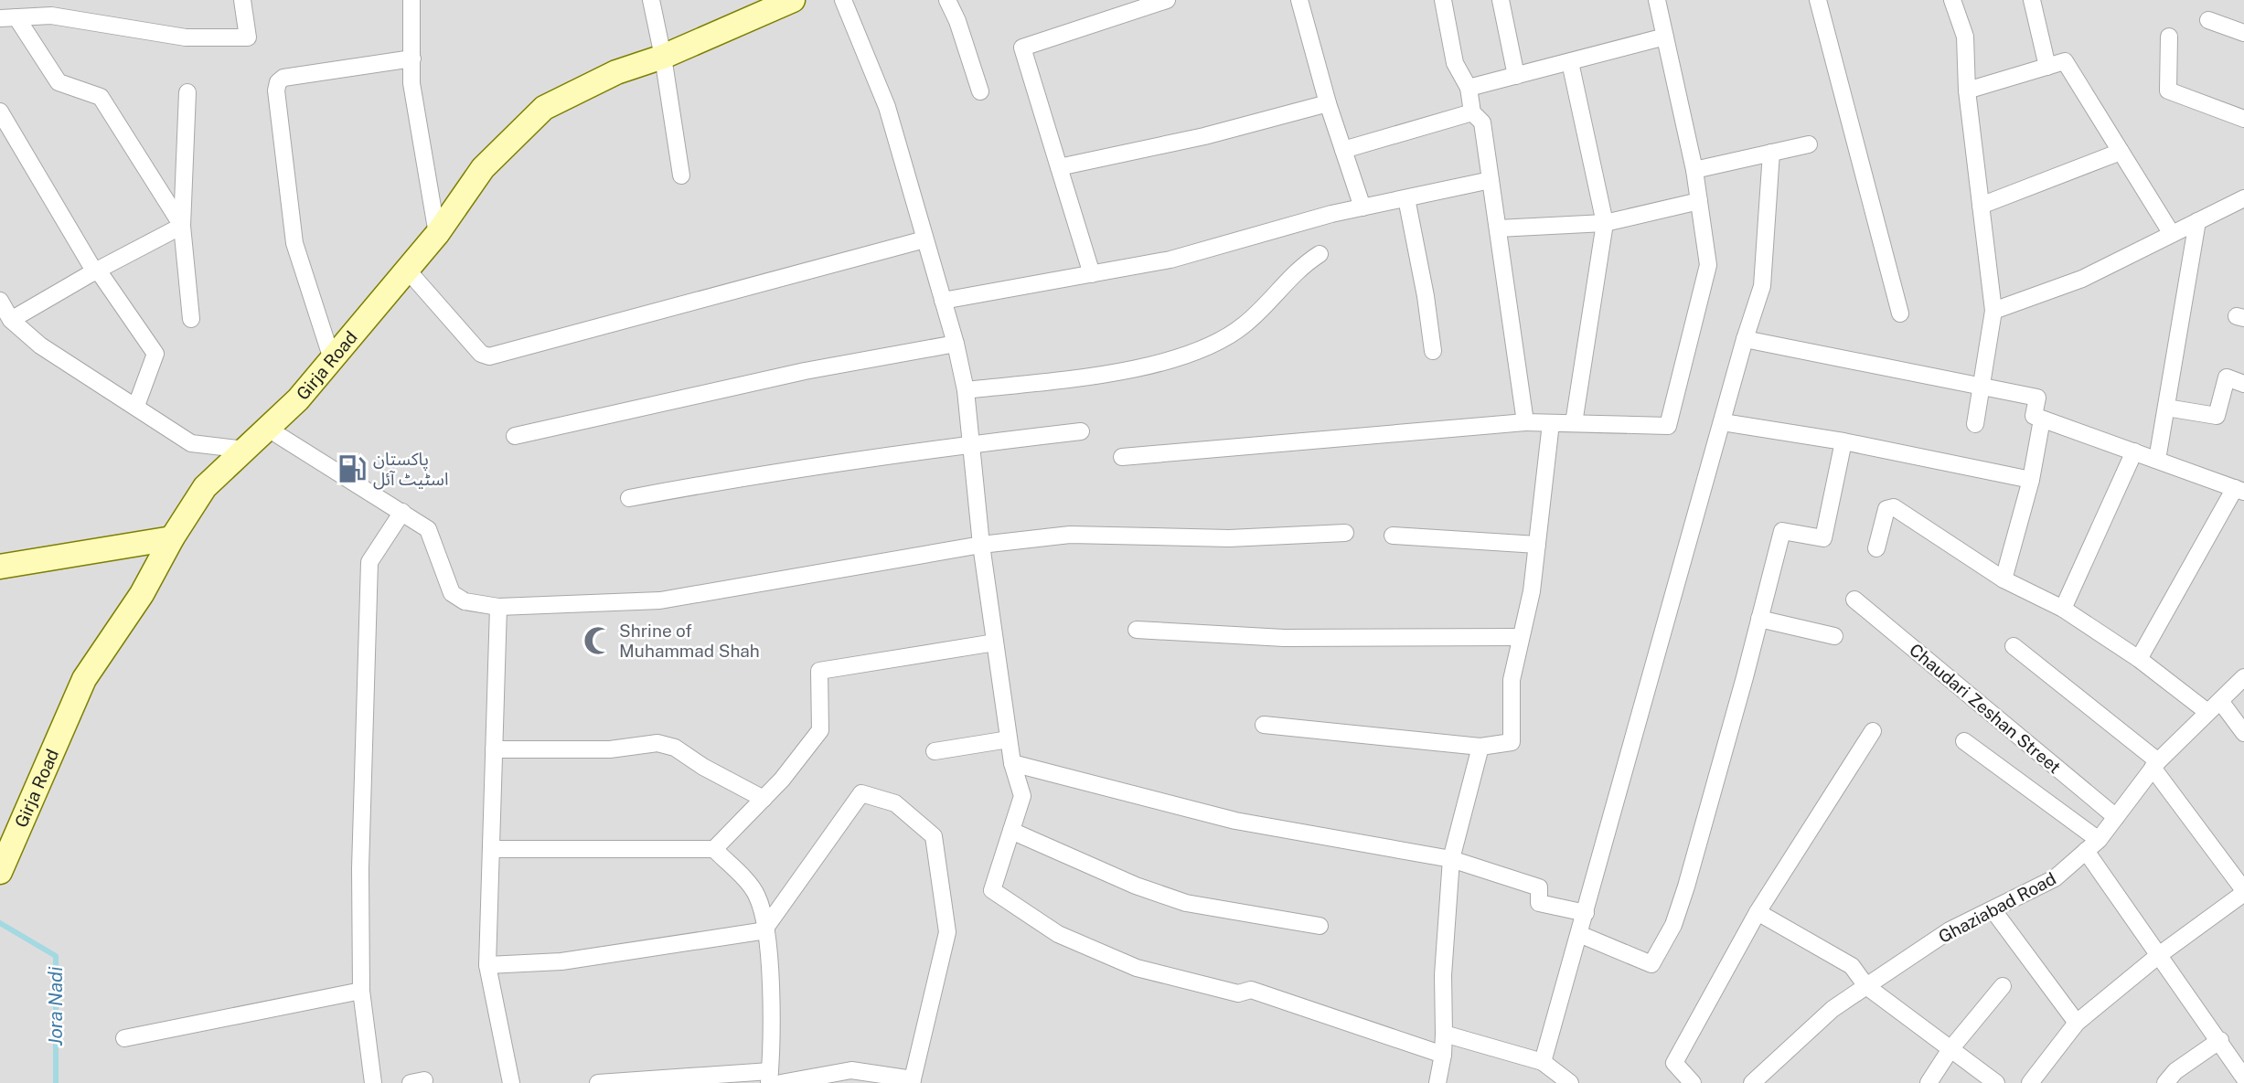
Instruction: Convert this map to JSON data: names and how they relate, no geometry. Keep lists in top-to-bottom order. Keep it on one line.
{"streets":{"main road":["Girja Road"],"street":["Chaudari Zeshan Street","Ghaziabad Road"]},"crossings":[["Chaudari Zeshan Street","Ghaziabad Road"]],"water":["Jora Nadi"],"places":{"fuel station":["پاکستان اسٹیٹ آئل"],"mosque":["Shrine of Muhammad Shah"]}}
